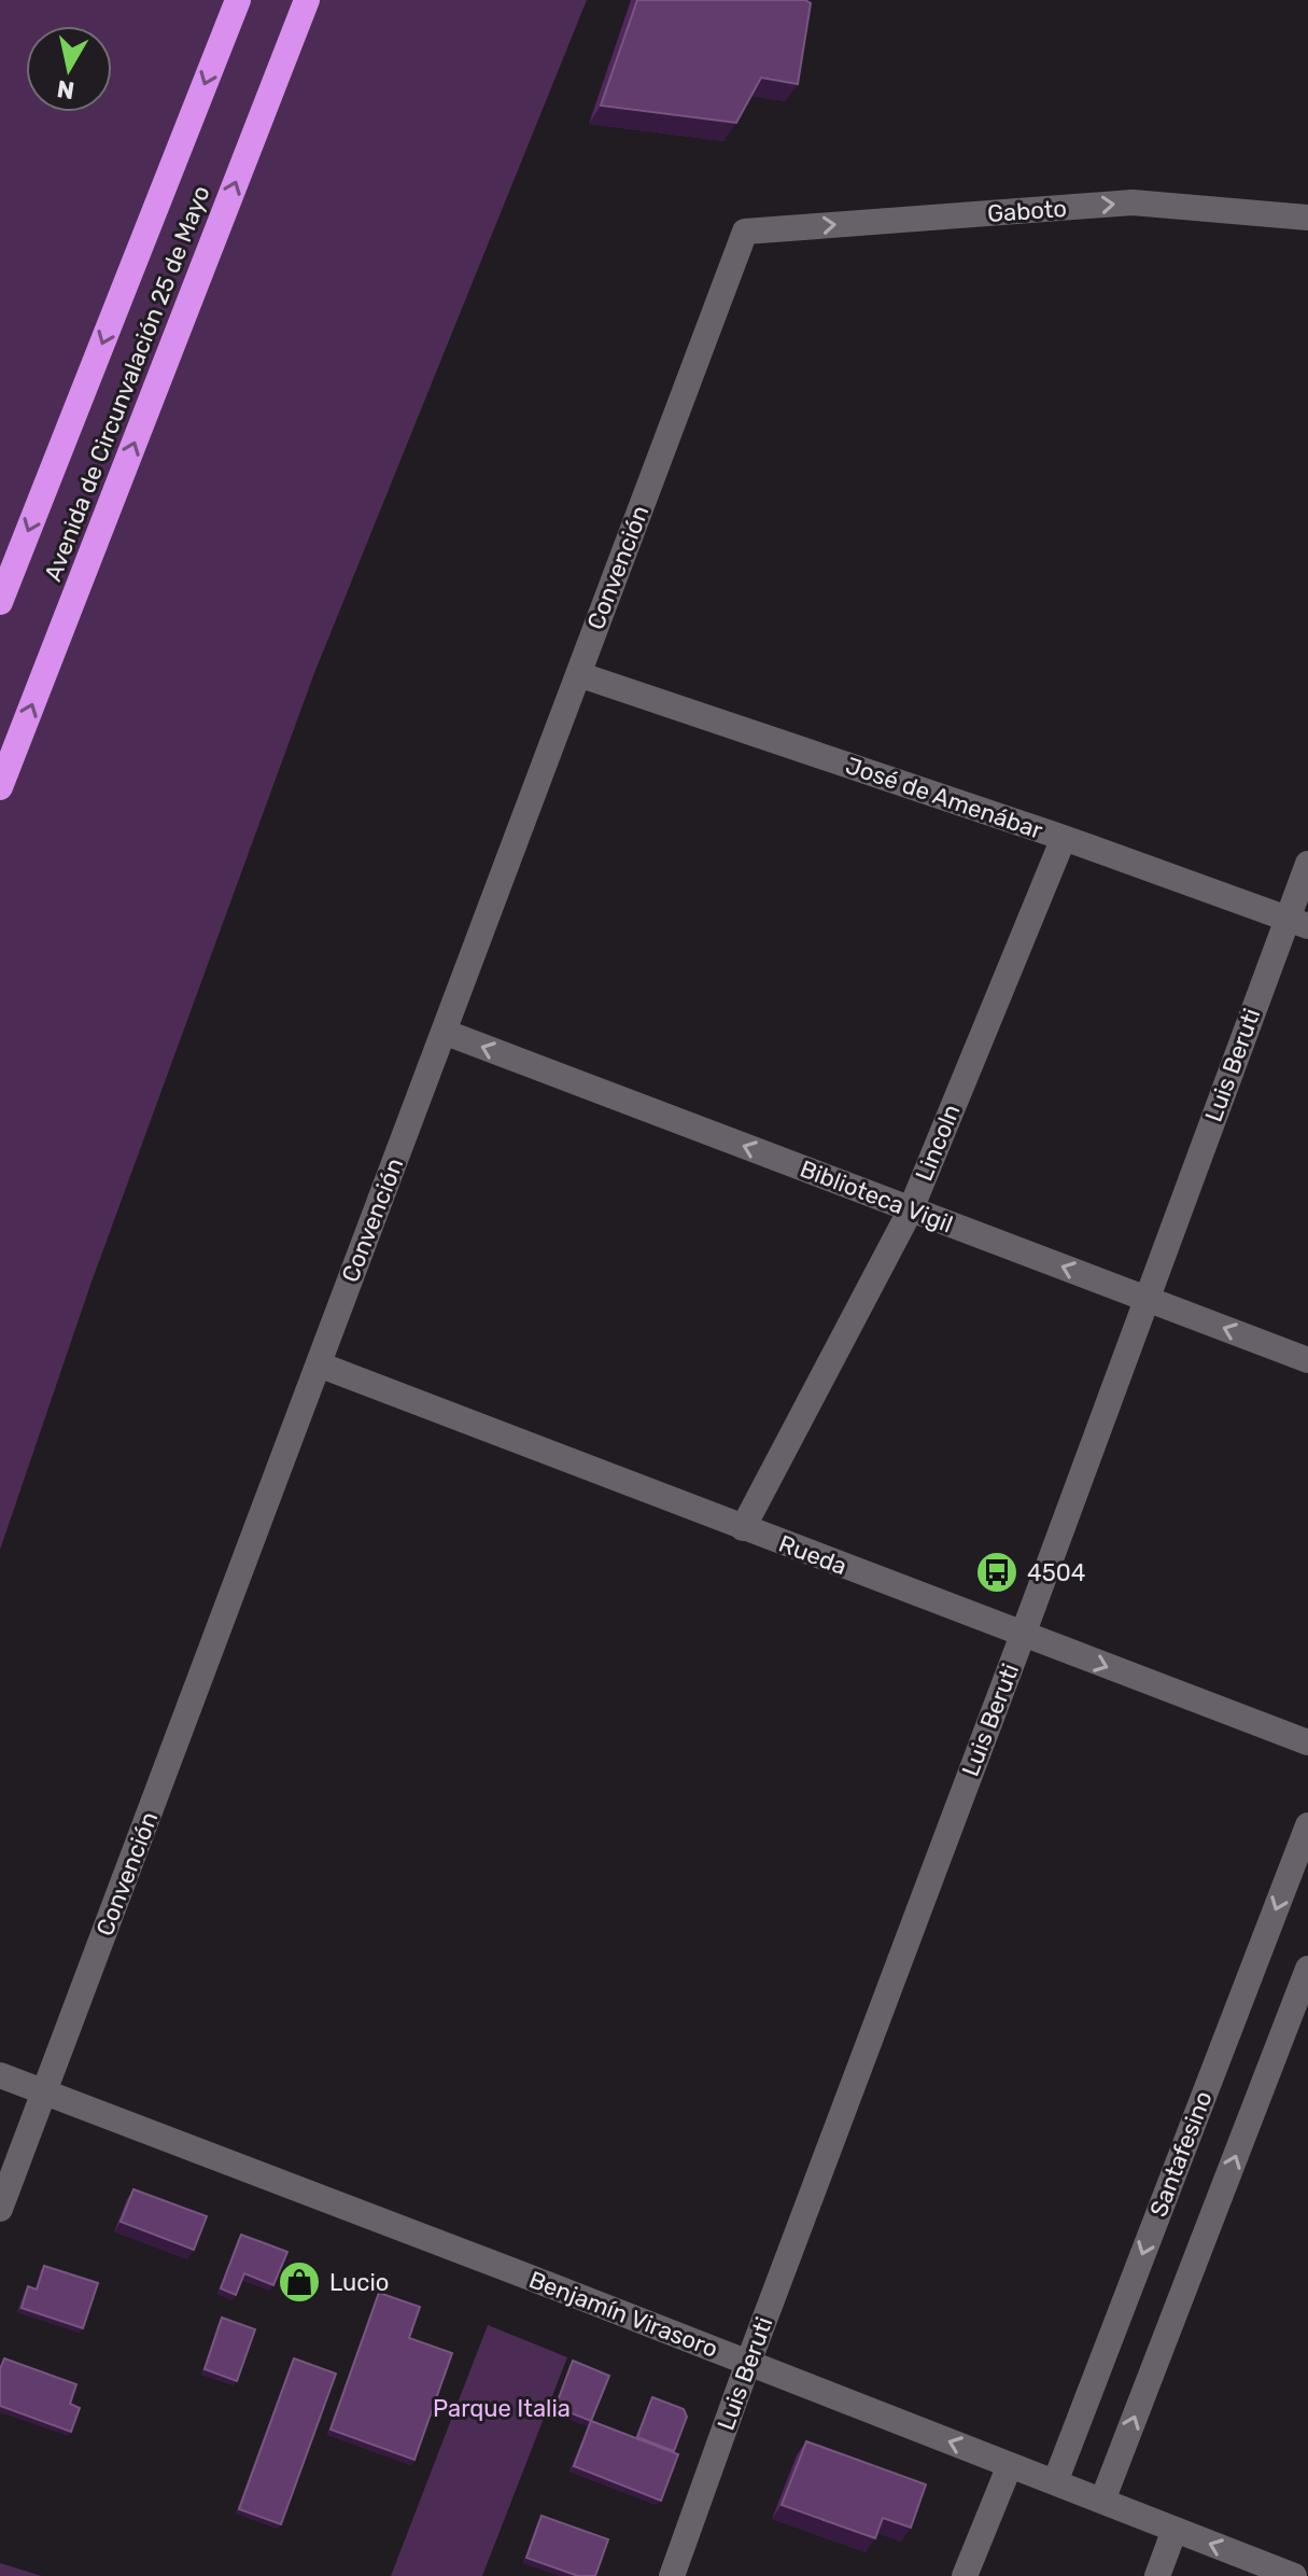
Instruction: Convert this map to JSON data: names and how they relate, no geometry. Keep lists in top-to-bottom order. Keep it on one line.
{"streets":{"highway":["Avenida de Circunvalación 25 de Mayo"],"street":["Gaboto","Convención","José de Amenábar","Luis Beruti","Lincoln","Biblioteca Vigil","Rueda","Santafesino","Benjamín Virasoro"]},"crossings":[["Gaboto","Convención"],["Convención","José de Amenábar"],["Convención","Biblioteca Vigil"],["Convención","Rueda"],["Convención","Benjamín Virasoro"],["José de Amenábar","Luis Beruti"],["José de Amenábar","Lincoln"],["Luis Beruti","Biblioteca Vigil"],["Luis Beruti","Rueda"],["Luis Beruti","Benjamín Virasoro"],["Lincoln","Biblioteca Vigil"],["Lincoln","Rueda"],["Santafesino","Benjamín Virasoro"]],"one_way":["Gaboto","Biblioteca Vigil"],"parks":["Parque Italia"],"places":{"bus stop":["4504"],"shop":["Lucio"]},"north":"bottom"}
